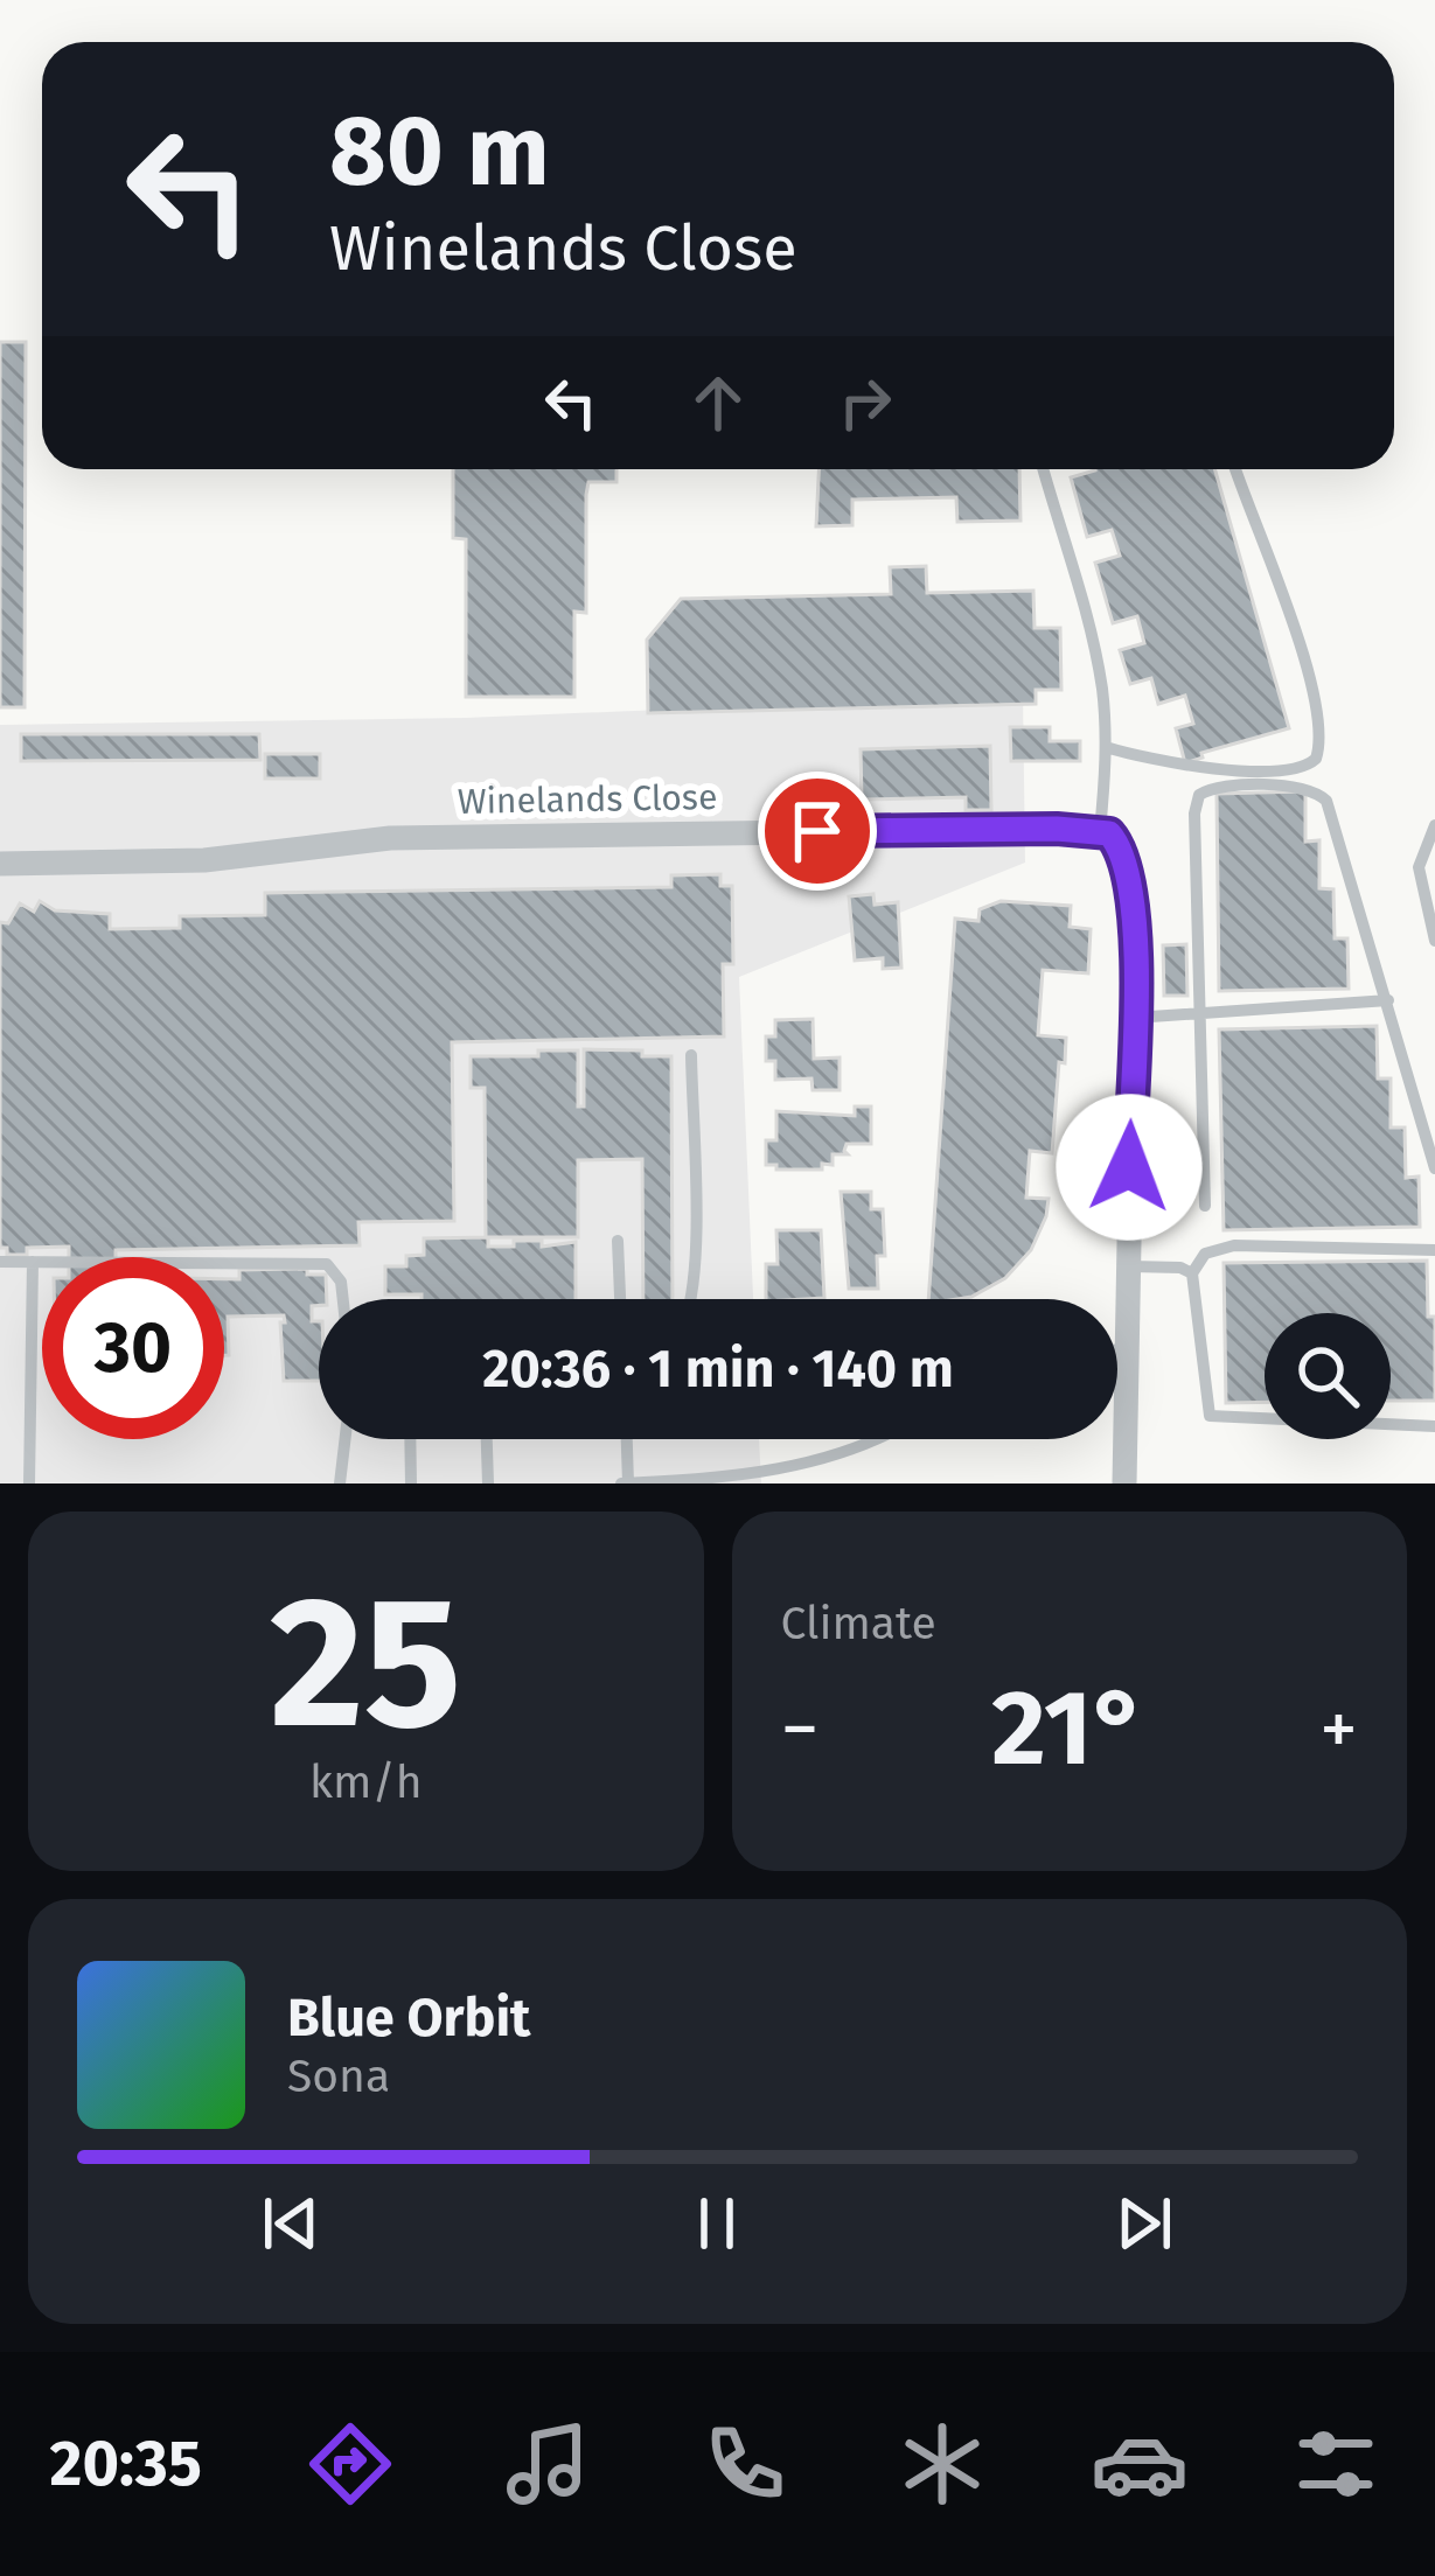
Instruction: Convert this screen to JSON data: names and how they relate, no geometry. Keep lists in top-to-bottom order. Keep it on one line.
{"streets":{"street":["Winelands Close"]},"page":{"turn":["80 m","Winelands Close"],"limit":"30","trip":"20:36 · 1 min · 140 m","tile":[["25","km/h"],"Climate"],"heat":["−","21°","+"],"song":["Blue Orbit","Sona"],"tabs":"20:35"}}
